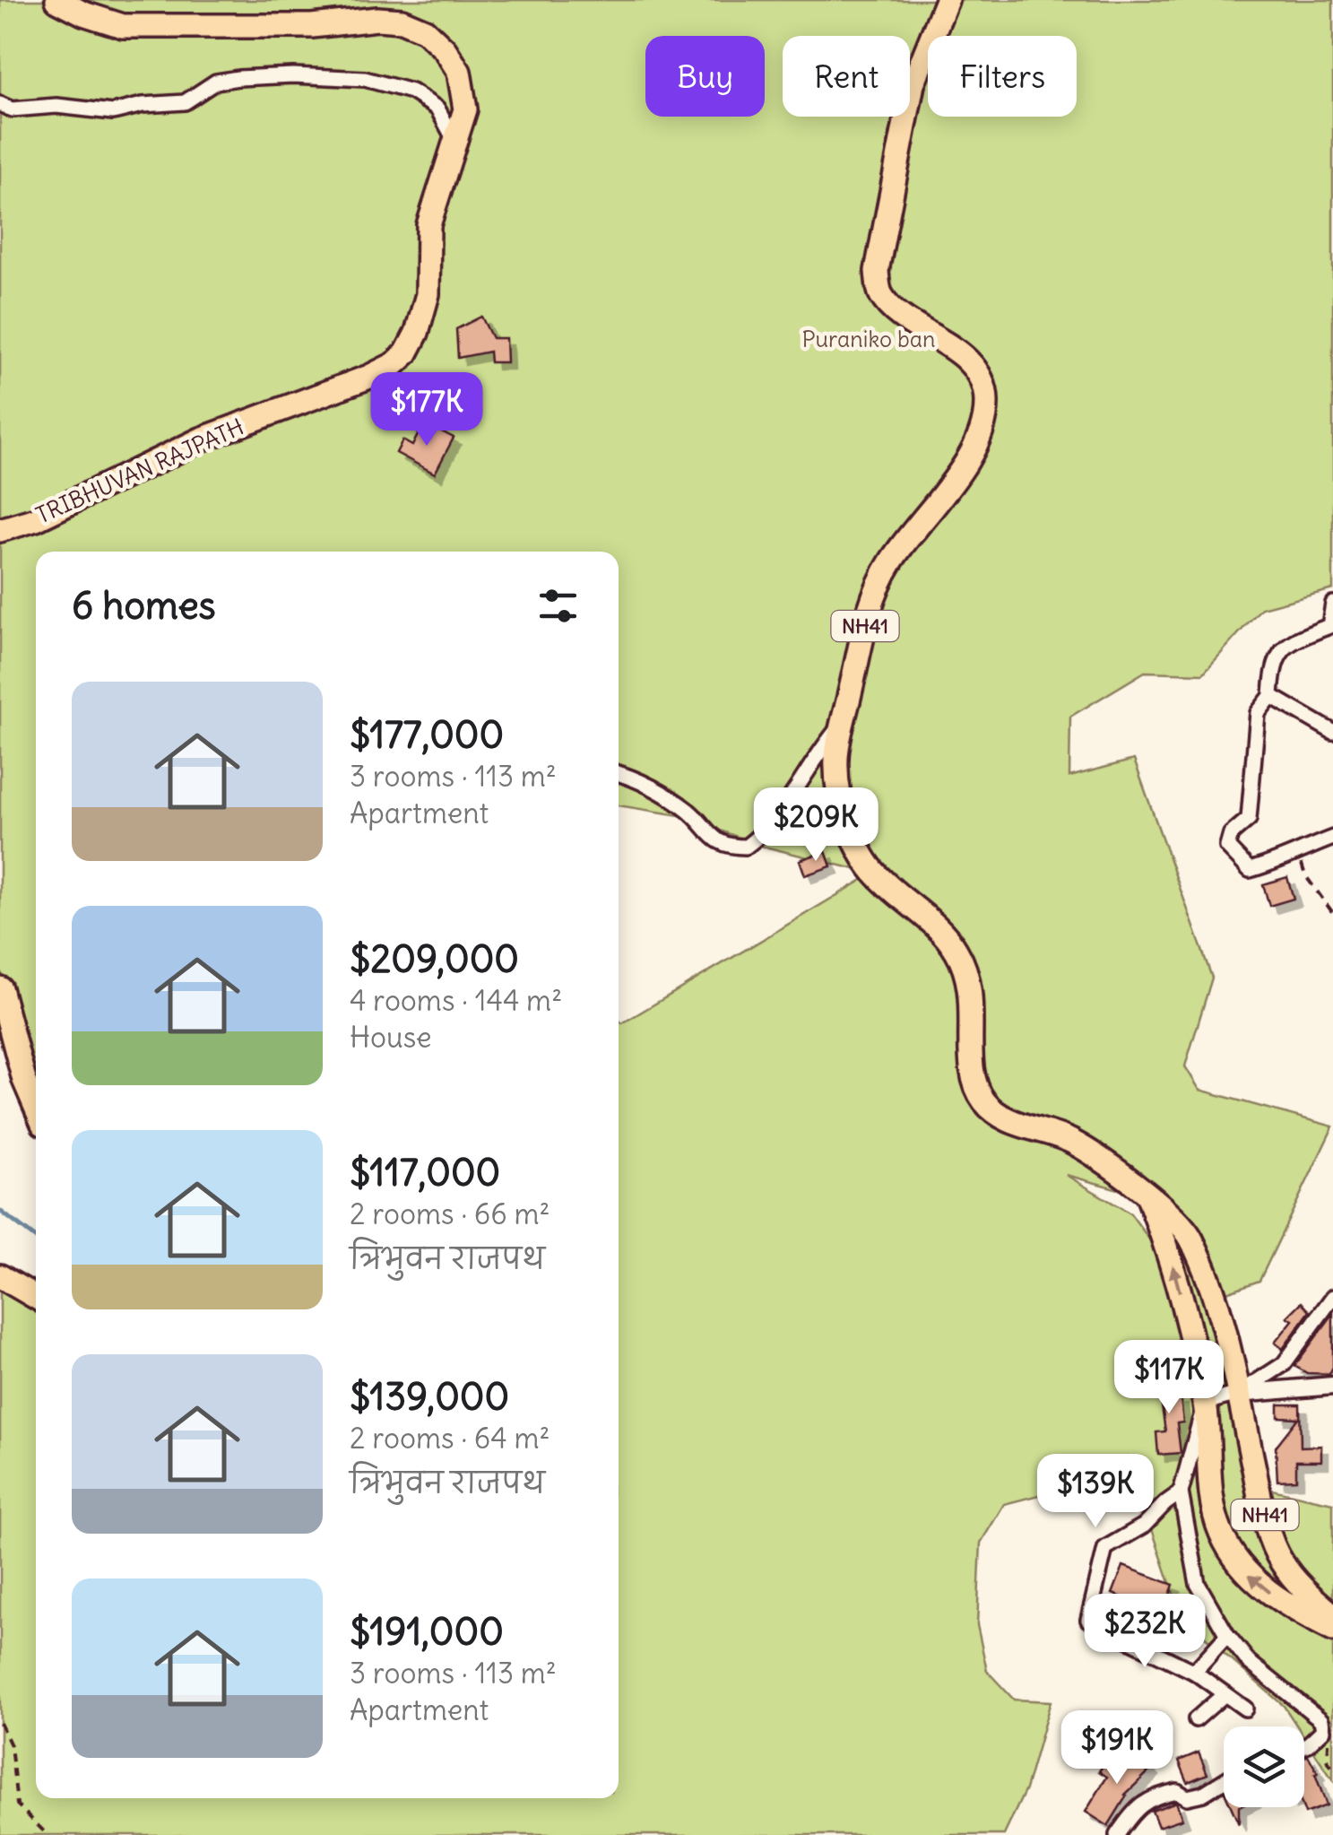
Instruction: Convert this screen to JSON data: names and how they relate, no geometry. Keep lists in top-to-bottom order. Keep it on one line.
{"streets":{"highway":["TRIBHUVAN RAJPATH","NH41"]},"parks":["Puraniko ban"],"page":{"chip":["Buy","Rent","Filters"],"price":["$177K","$209K","$117K","$139K","$232K","$191K"],"heading":"6 homes","list":[{"name":"$177,000","note":"3 rooms · 113 m² · Apartment"},{"name":"$209,000","note":"4 rooms · 144 m² · House"},{"name":"$117,000","note":"2 rooms · 66 m² · त्रिभुवन राजपथ"},{"name":"$139,000","note":"2 rooms · 64 m² · त्रिभुवन राजपथ"},{"name":"$191,000","note":"3 rooms · 113 m² · Apartment"}]}}
